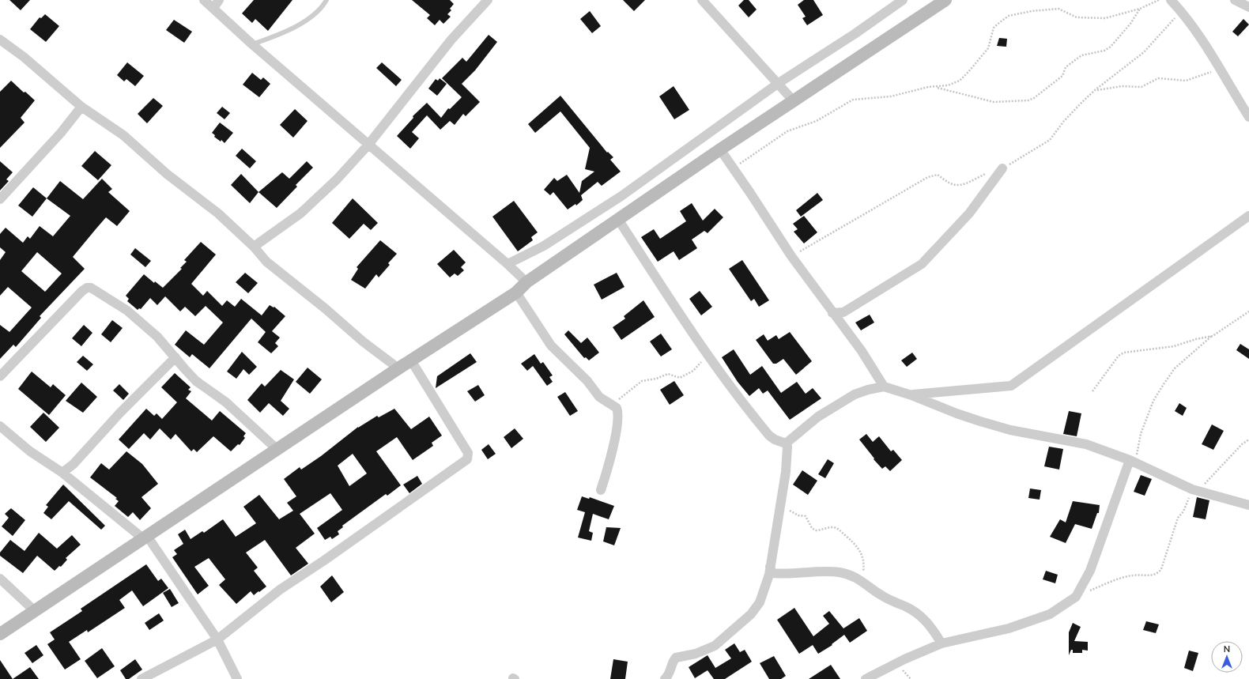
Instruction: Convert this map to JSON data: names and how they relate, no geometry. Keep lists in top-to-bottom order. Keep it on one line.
{"north":"top"}
